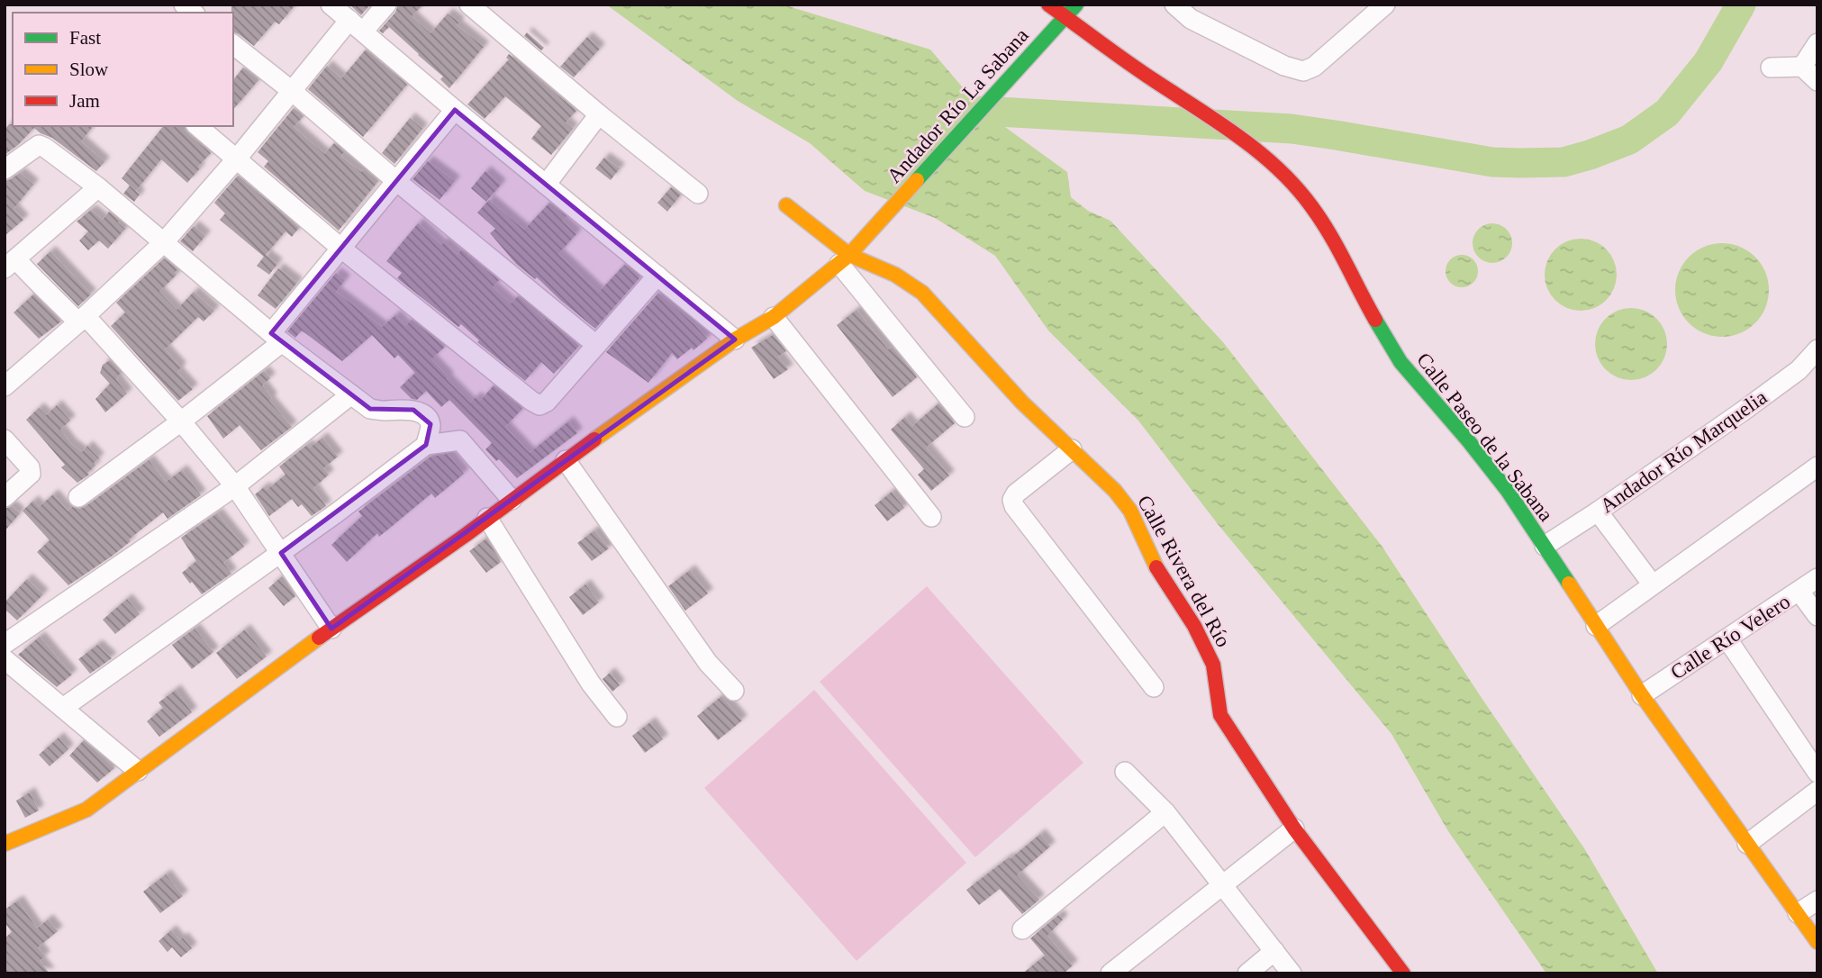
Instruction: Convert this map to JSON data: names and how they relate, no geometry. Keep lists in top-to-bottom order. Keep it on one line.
{"streets":{"street":["Andador Río La Sabana","Calle Paseo de la Sabana","Andador Río Marquelia","Calle Rivera del Río","Calle Río Velero"]},"crossings":[["Andador Río La Sabana","Calle Paseo de la Sabana"],["Andador Río La Sabana","Calle Rivera del Río"],["Calle Paseo de la Sabana","Andador Río Marquelia"],["Calle Paseo de la Sabana","Calle Río Velero"]],"legend":["Fast","Slow","Jam"]}
